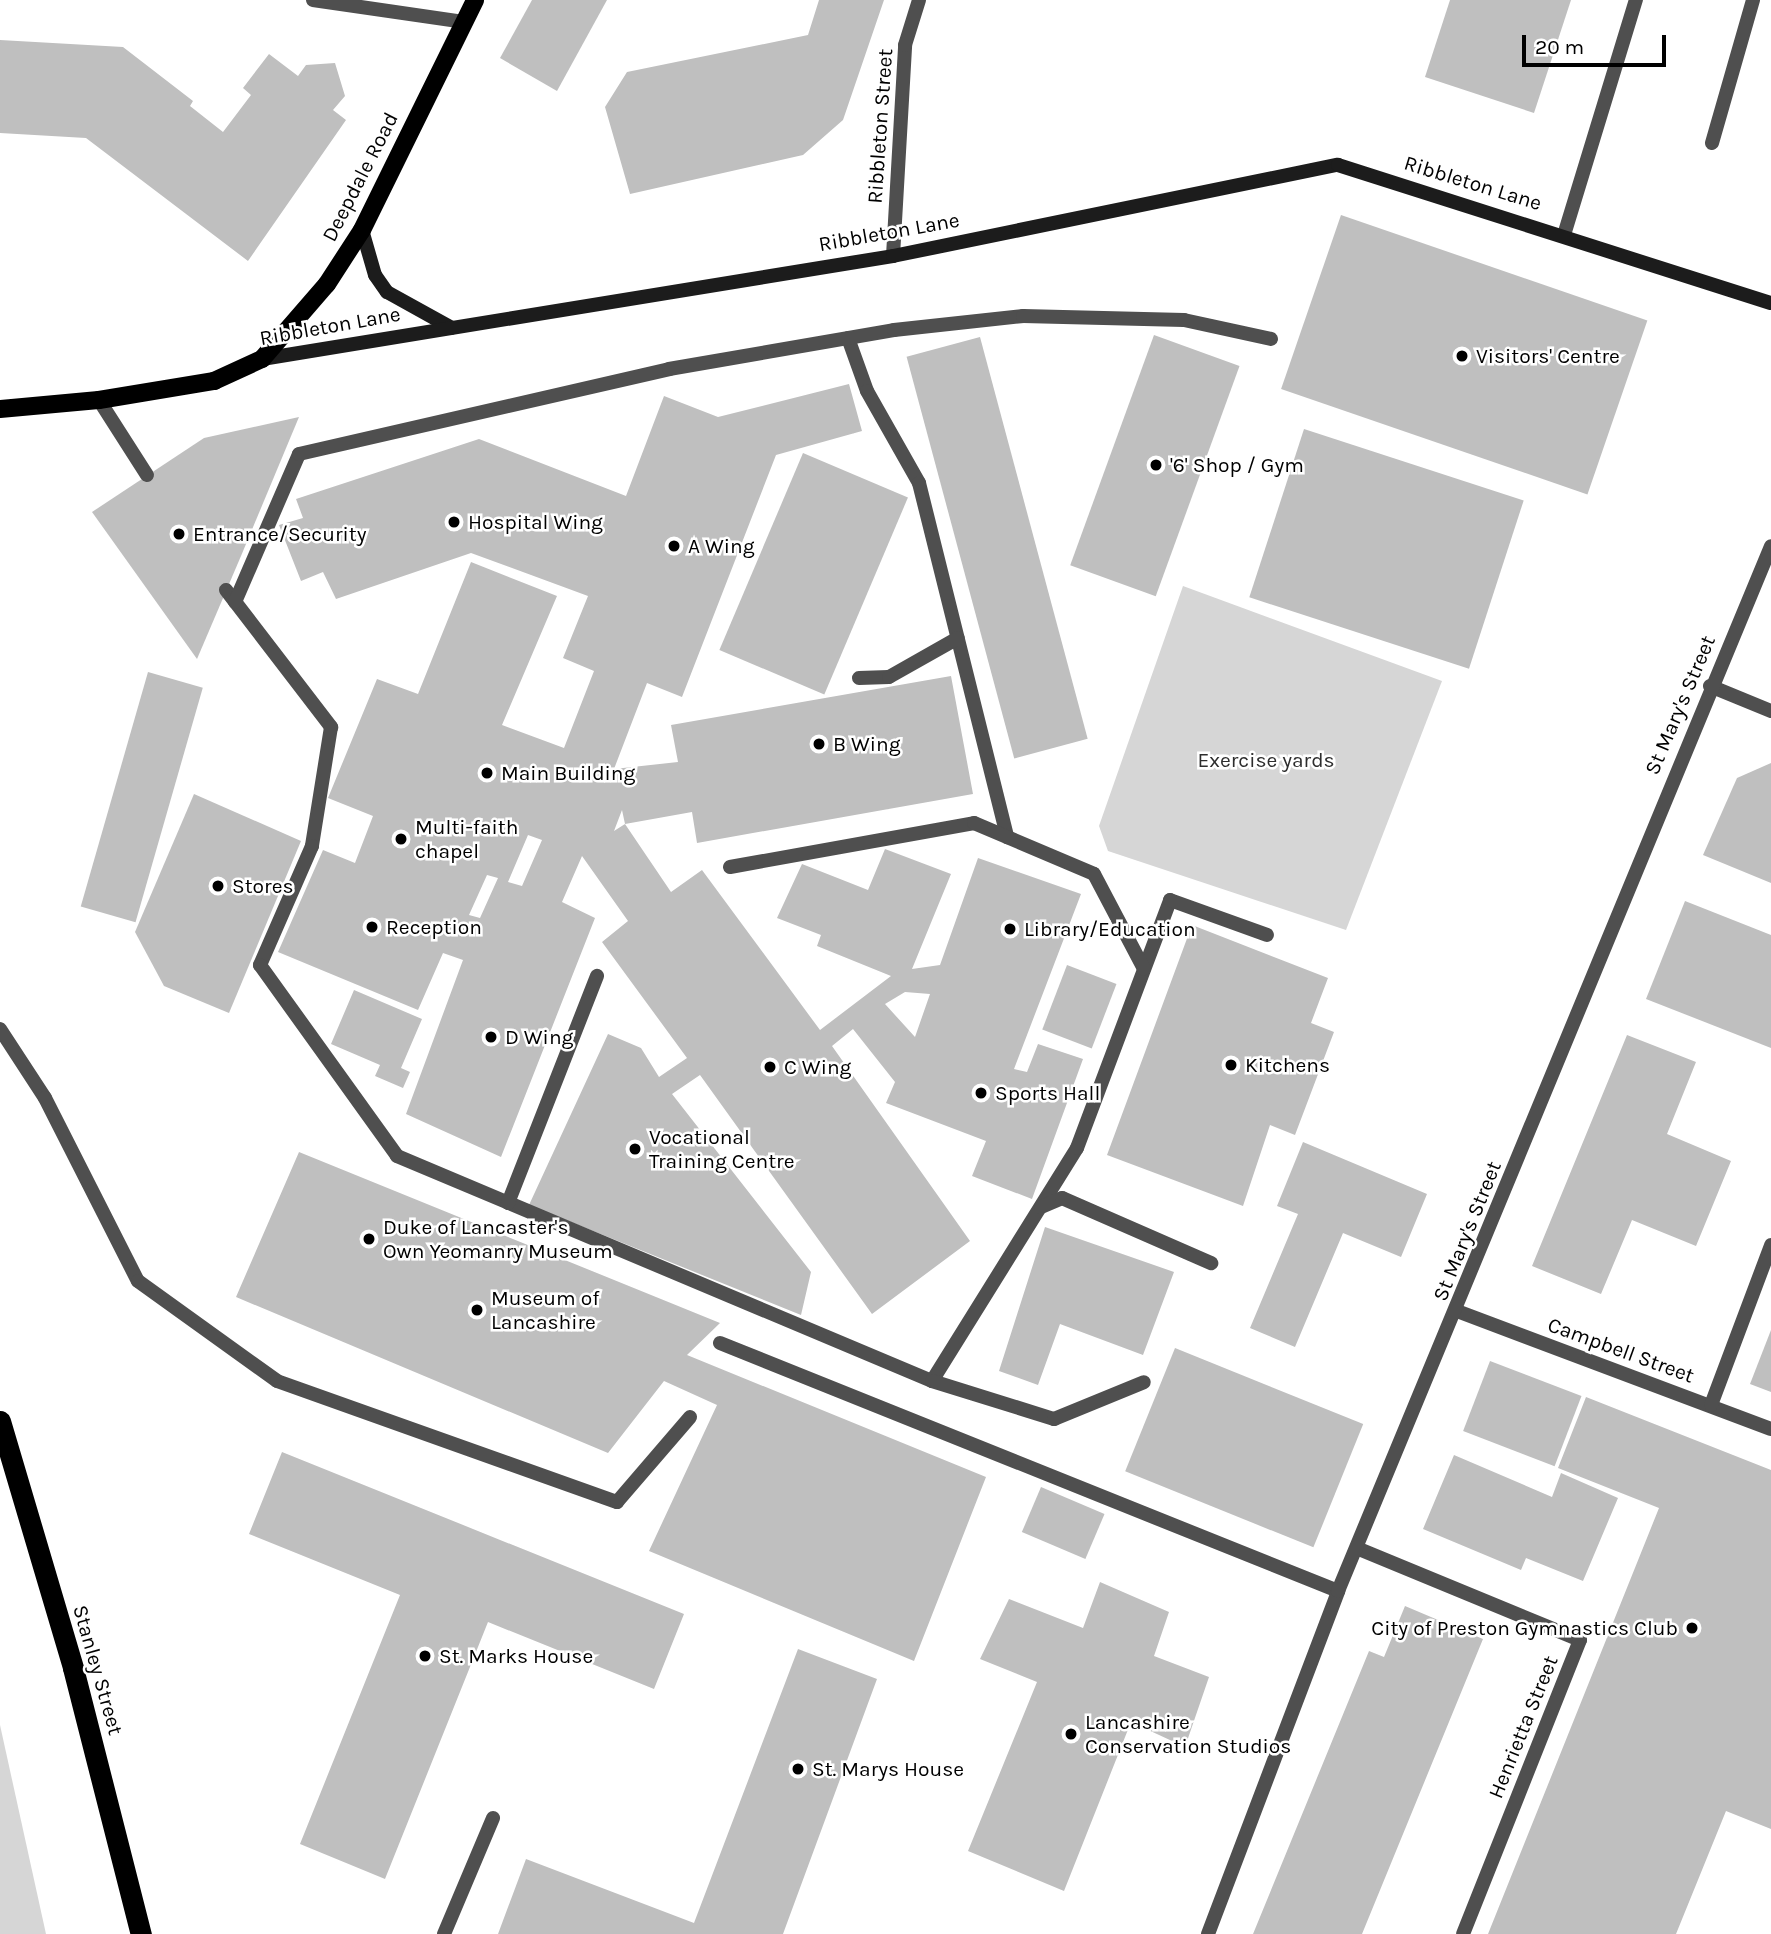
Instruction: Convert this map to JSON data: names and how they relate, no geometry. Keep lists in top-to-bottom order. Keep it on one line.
{"streets":{"highway":["Stanley Street"],"main road":["Deepdale Road","Ribbleton Lane"],"street":["Ribbleton Street","St Mary's Street","Campbell Street","Henrietta Street"]},"crossings":[["Ribbleton Street","Ribbleton Lane"],["Deepdale Road","Ribbleton Lane"],["St Mary's Street","Campbell Street"],["St Mary's Street","Henrietta Street"]],"parks":["Exercise yards"],"places":["Visitors' Centre","'6' Shop / Gym","Hospital Wing","Entrance/Security","A Wing","B Wing","Main Building","Multi-faith chapel","Stores","Reception","Library/Education","D Wing","Kitchens","C Wing","Sports Hall","Vocational Training Centre","Duke of Lancaster's Own Yeomanry Museum","Museum of Lancashire","City of Preston Gymnastics Club","St. Marks House","Lancashire Conservation Studios","St. Marys House"],"scale_bar":"20 m"}
